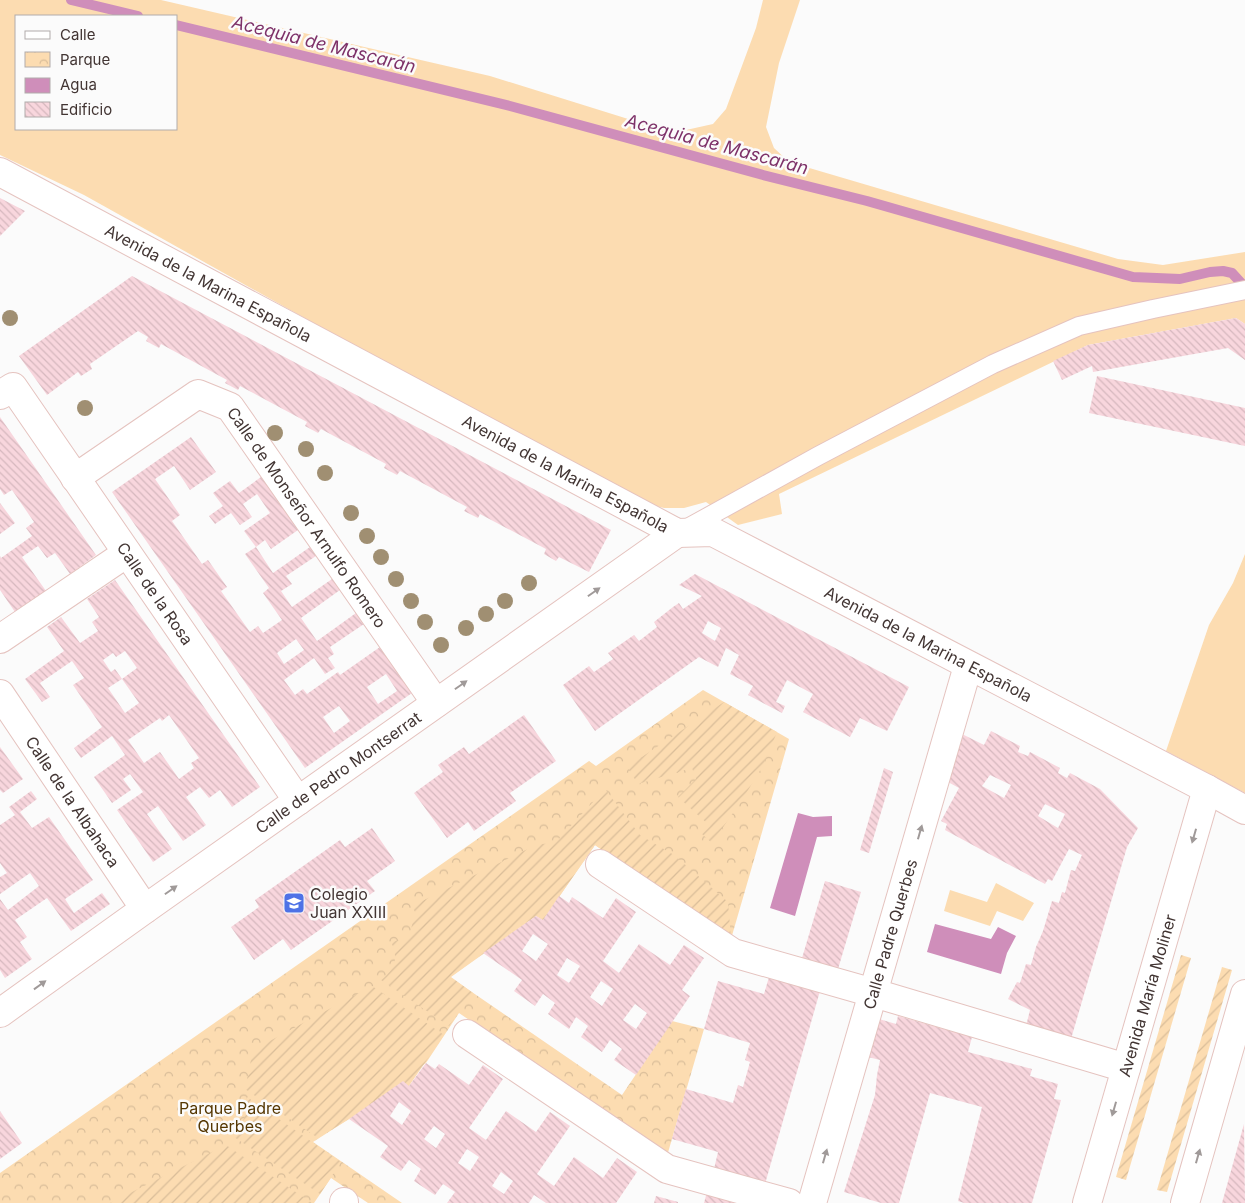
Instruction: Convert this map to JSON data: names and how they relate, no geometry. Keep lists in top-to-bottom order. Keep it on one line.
{"streets":{"street":["Avenida de la Marina Española","Calle de Monseñor Arnulfo Romero","Calle de la Rosa","Calle de Pedro Montserrat","Calle de la Albahaca","Calle Padre Querbes","Avenida María Moliner"]},"crossings":[["Avenida de la Marina Española","Calle de Pedro Montserrat"],["Avenida de la Marina Española","Calle Padre Querbes"],["Avenida de la Marina Española","Avenida María Moliner"],["Calle de Monseñor Arnulfo Romero","Calle de la Rosa"],["Calle de Monseñor Arnulfo Romero","Calle de Pedro Montserrat"],["Calle de la Rosa","Calle de Pedro Montserrat"],["Calle de Pedro Montserrat","Calle de la Albahaca"]],"one_way":["Calle de Pedro Montserrat","Calle Padre Querbes"],"water":["Acequia de Mascarán"],"parks":["Parque Padre Querbes"],"places":{"school or university":["Colegio Juan XXIII"]},"legend":["Calle","Parque","Agua","Edificio"]}
